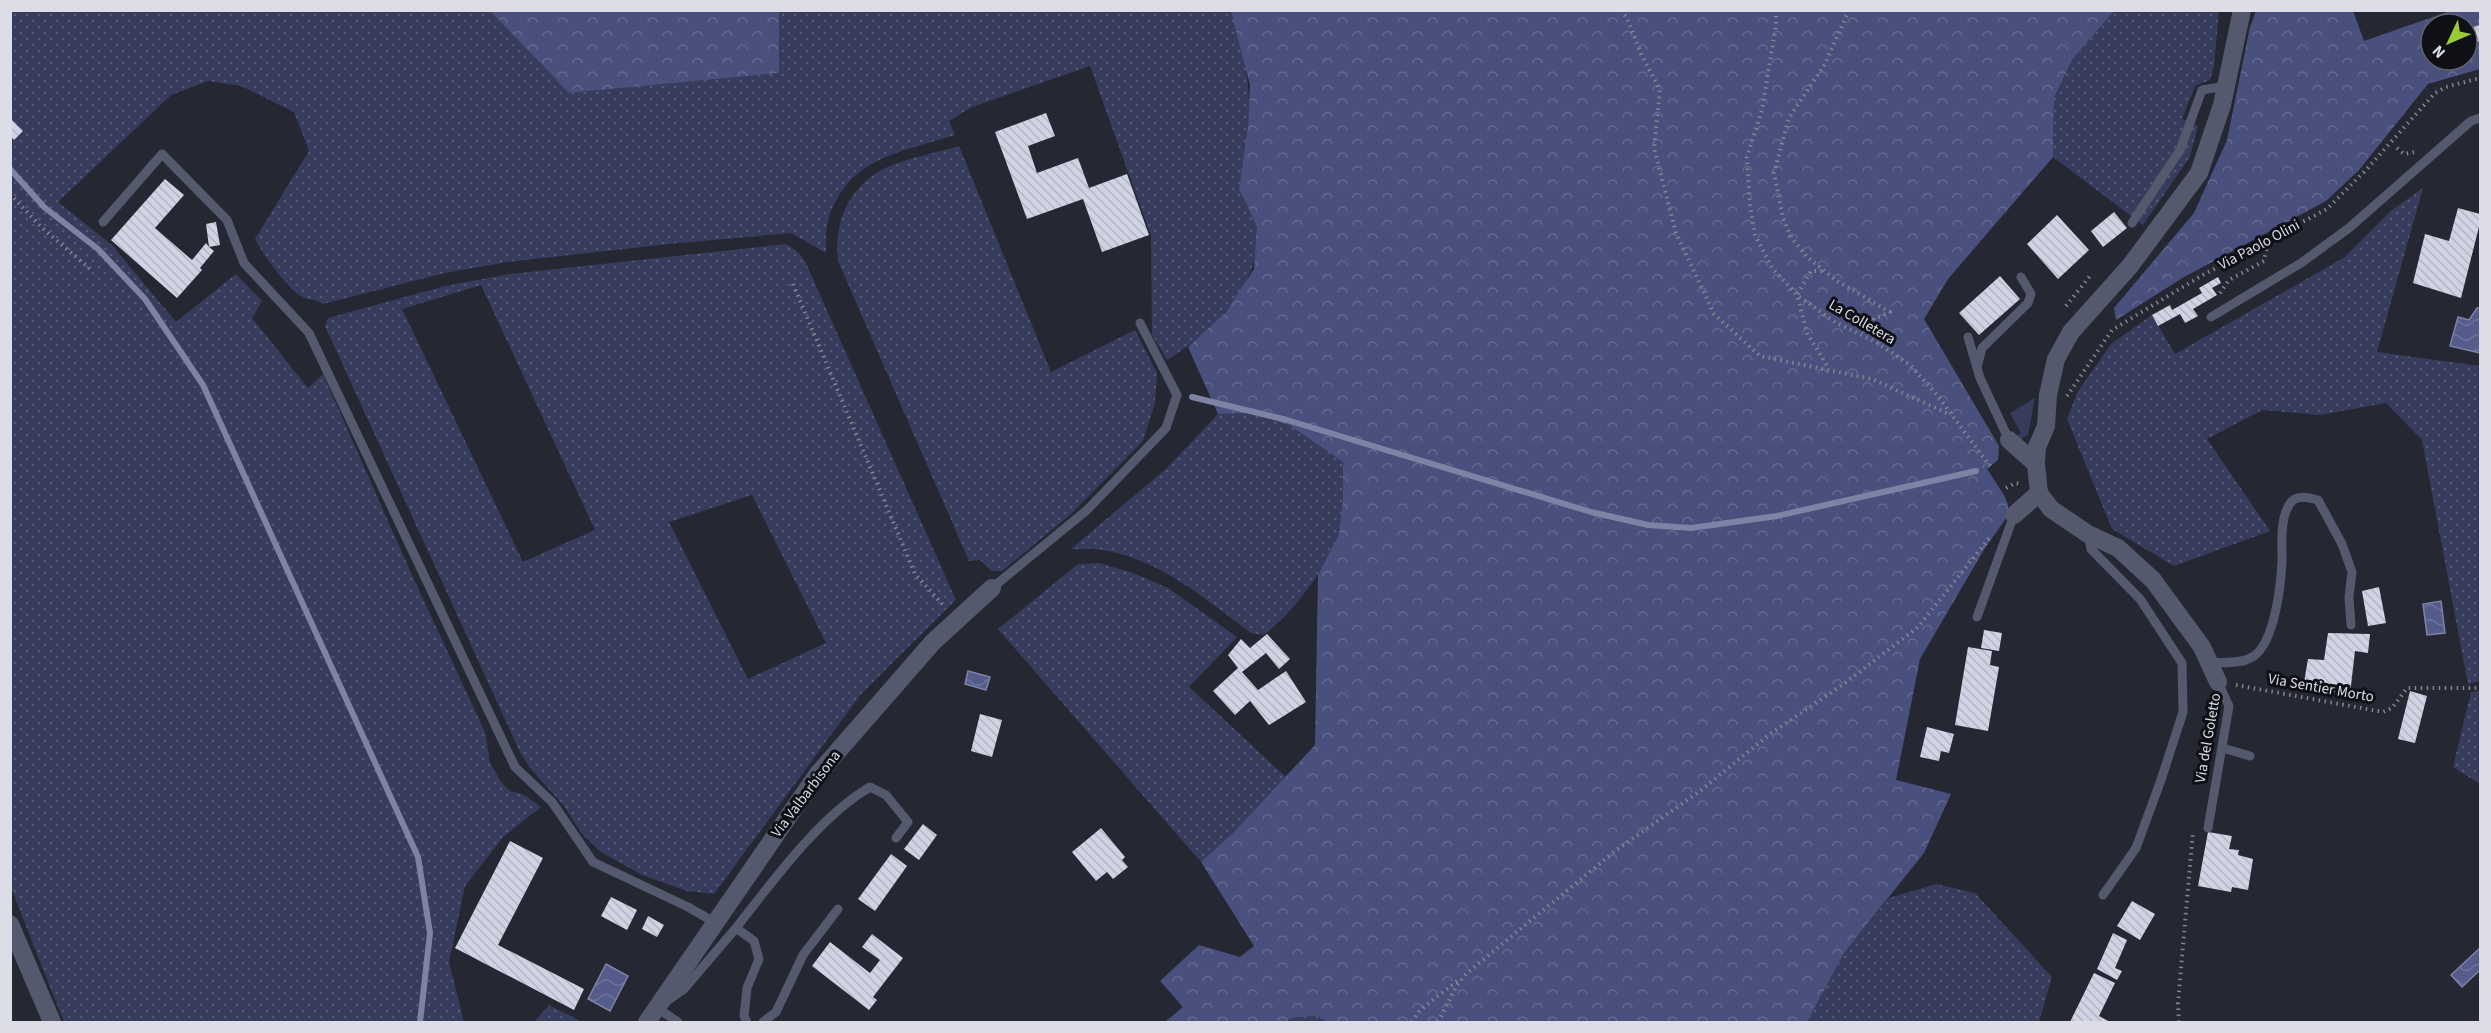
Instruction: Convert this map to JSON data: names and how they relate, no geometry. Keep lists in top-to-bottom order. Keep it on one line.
{"streets":{"street":["Via del Goletto","Via Valbarbisona"],"path":["Via Paolo Olini","La Colletera","Via Sentier Morto"]},"crossings":[["Via Sentier Morto","Via del Goletto"]],"north":"bottom left"}
